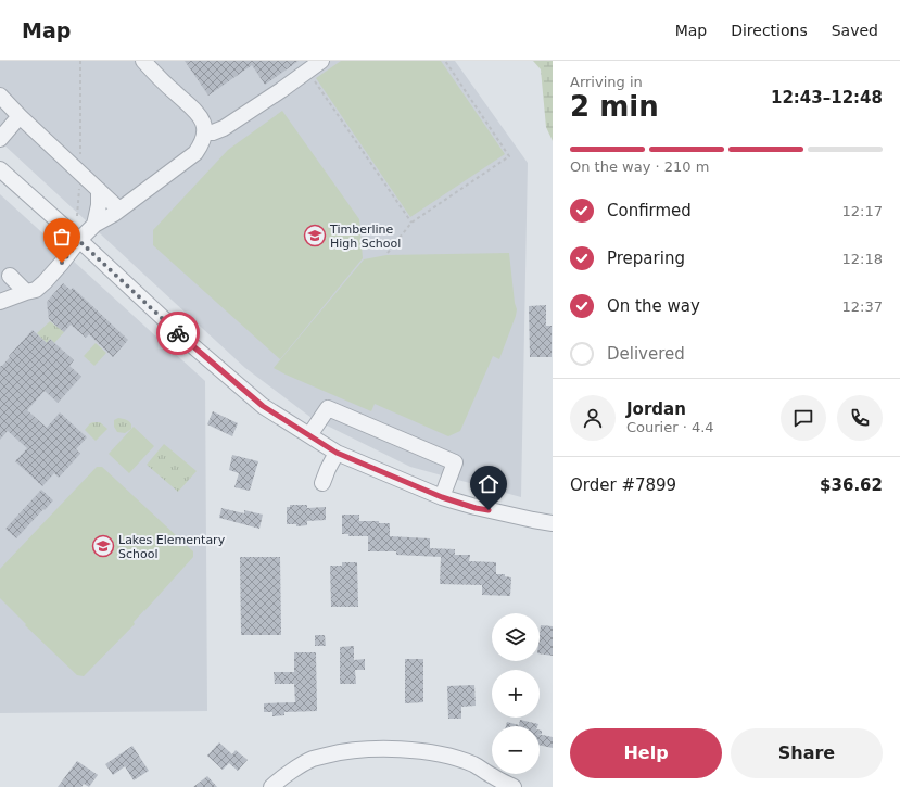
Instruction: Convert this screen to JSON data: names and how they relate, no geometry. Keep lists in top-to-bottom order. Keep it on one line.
{"places":{"school or university":["Timberline High School","Lakes Elementary School"]},"page":{"header":"Map","nav":["Map","Directions","Saved"],"heading":["2 min","Arriving in","12:43–12:48"],"panel":["Jordan","Courier · 4.4","Order #7899","$36.62"],"bar":"On the way · 210 m","list":[["Confirmed","12:17"],["Preparing","12:18"],["On the way","12:37"],"Delivered"],"map_buttons":["+","−"],"buttons":["Help","Share"]}}
